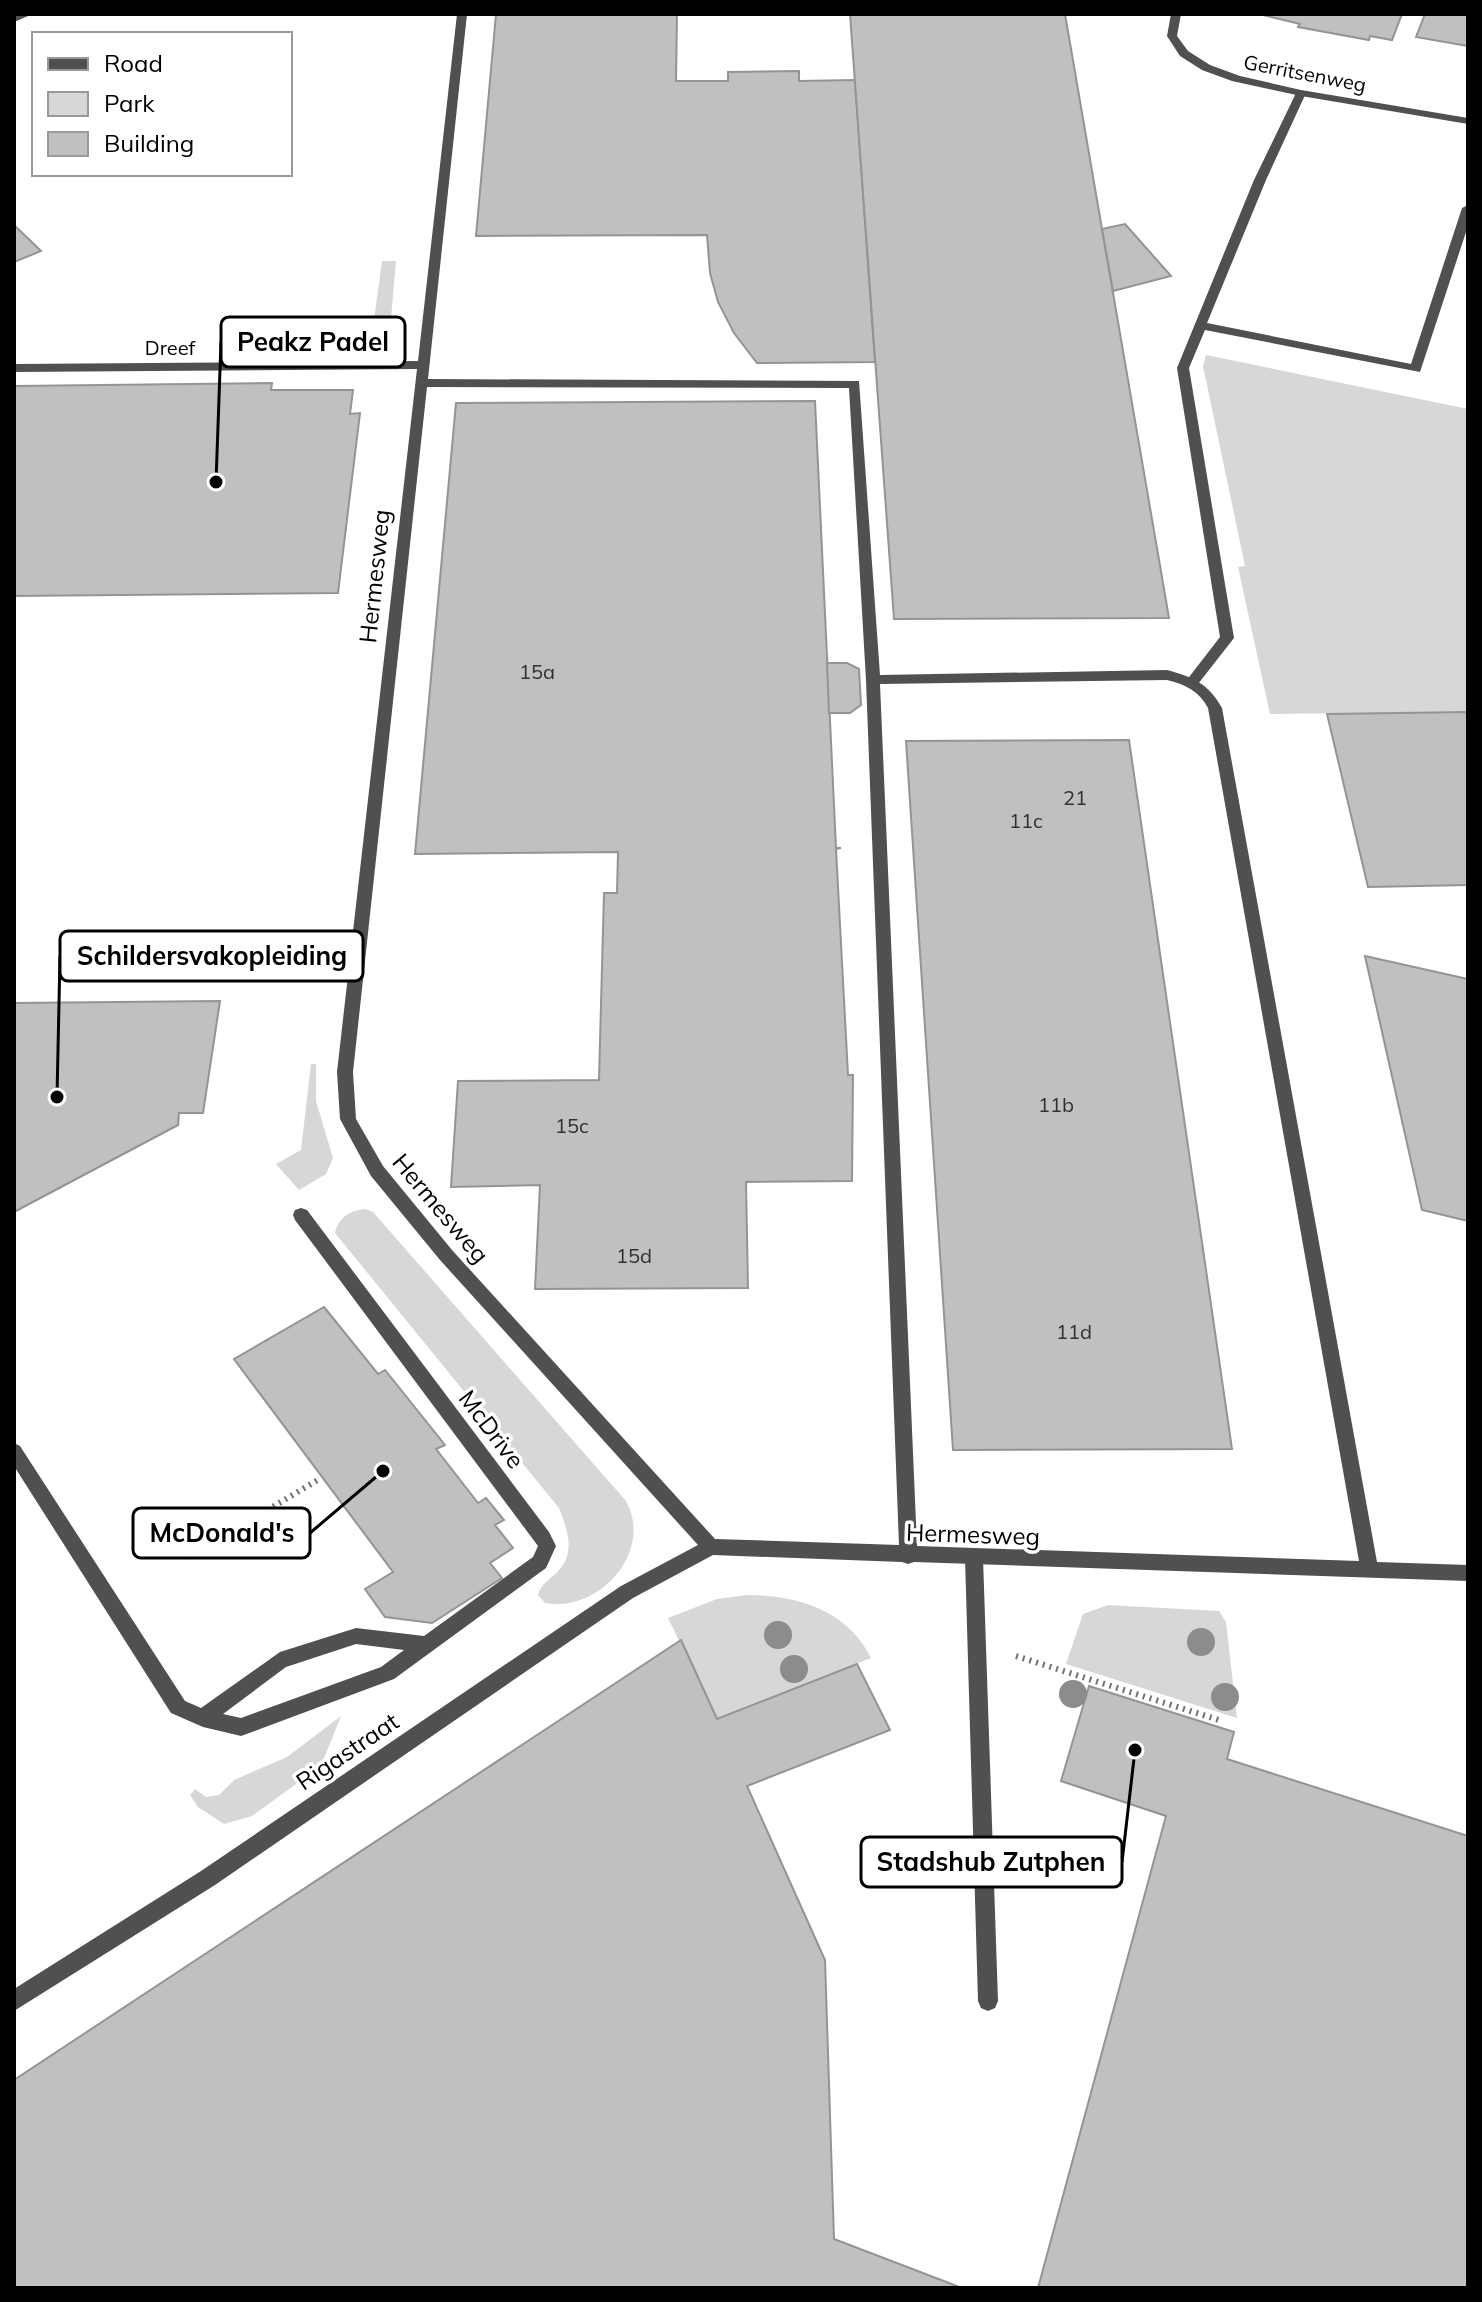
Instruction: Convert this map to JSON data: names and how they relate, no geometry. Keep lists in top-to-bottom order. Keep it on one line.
{"streets":{"street":["Gerritsenweg","Dreef","Hermesweg","McDrive","Rigastraat"]},"crossings":[["Dreef","Hermesweg"],["Hermesweg","Rigastraat"]],"places":["Peakz Padel","Schildersvakopleiding","McDonald's","Stadshub Zutphen"],"house_numbers":["15a","21","11c","11b","15c","15d","11d"],"legend":["Road","Park","Building"]}
